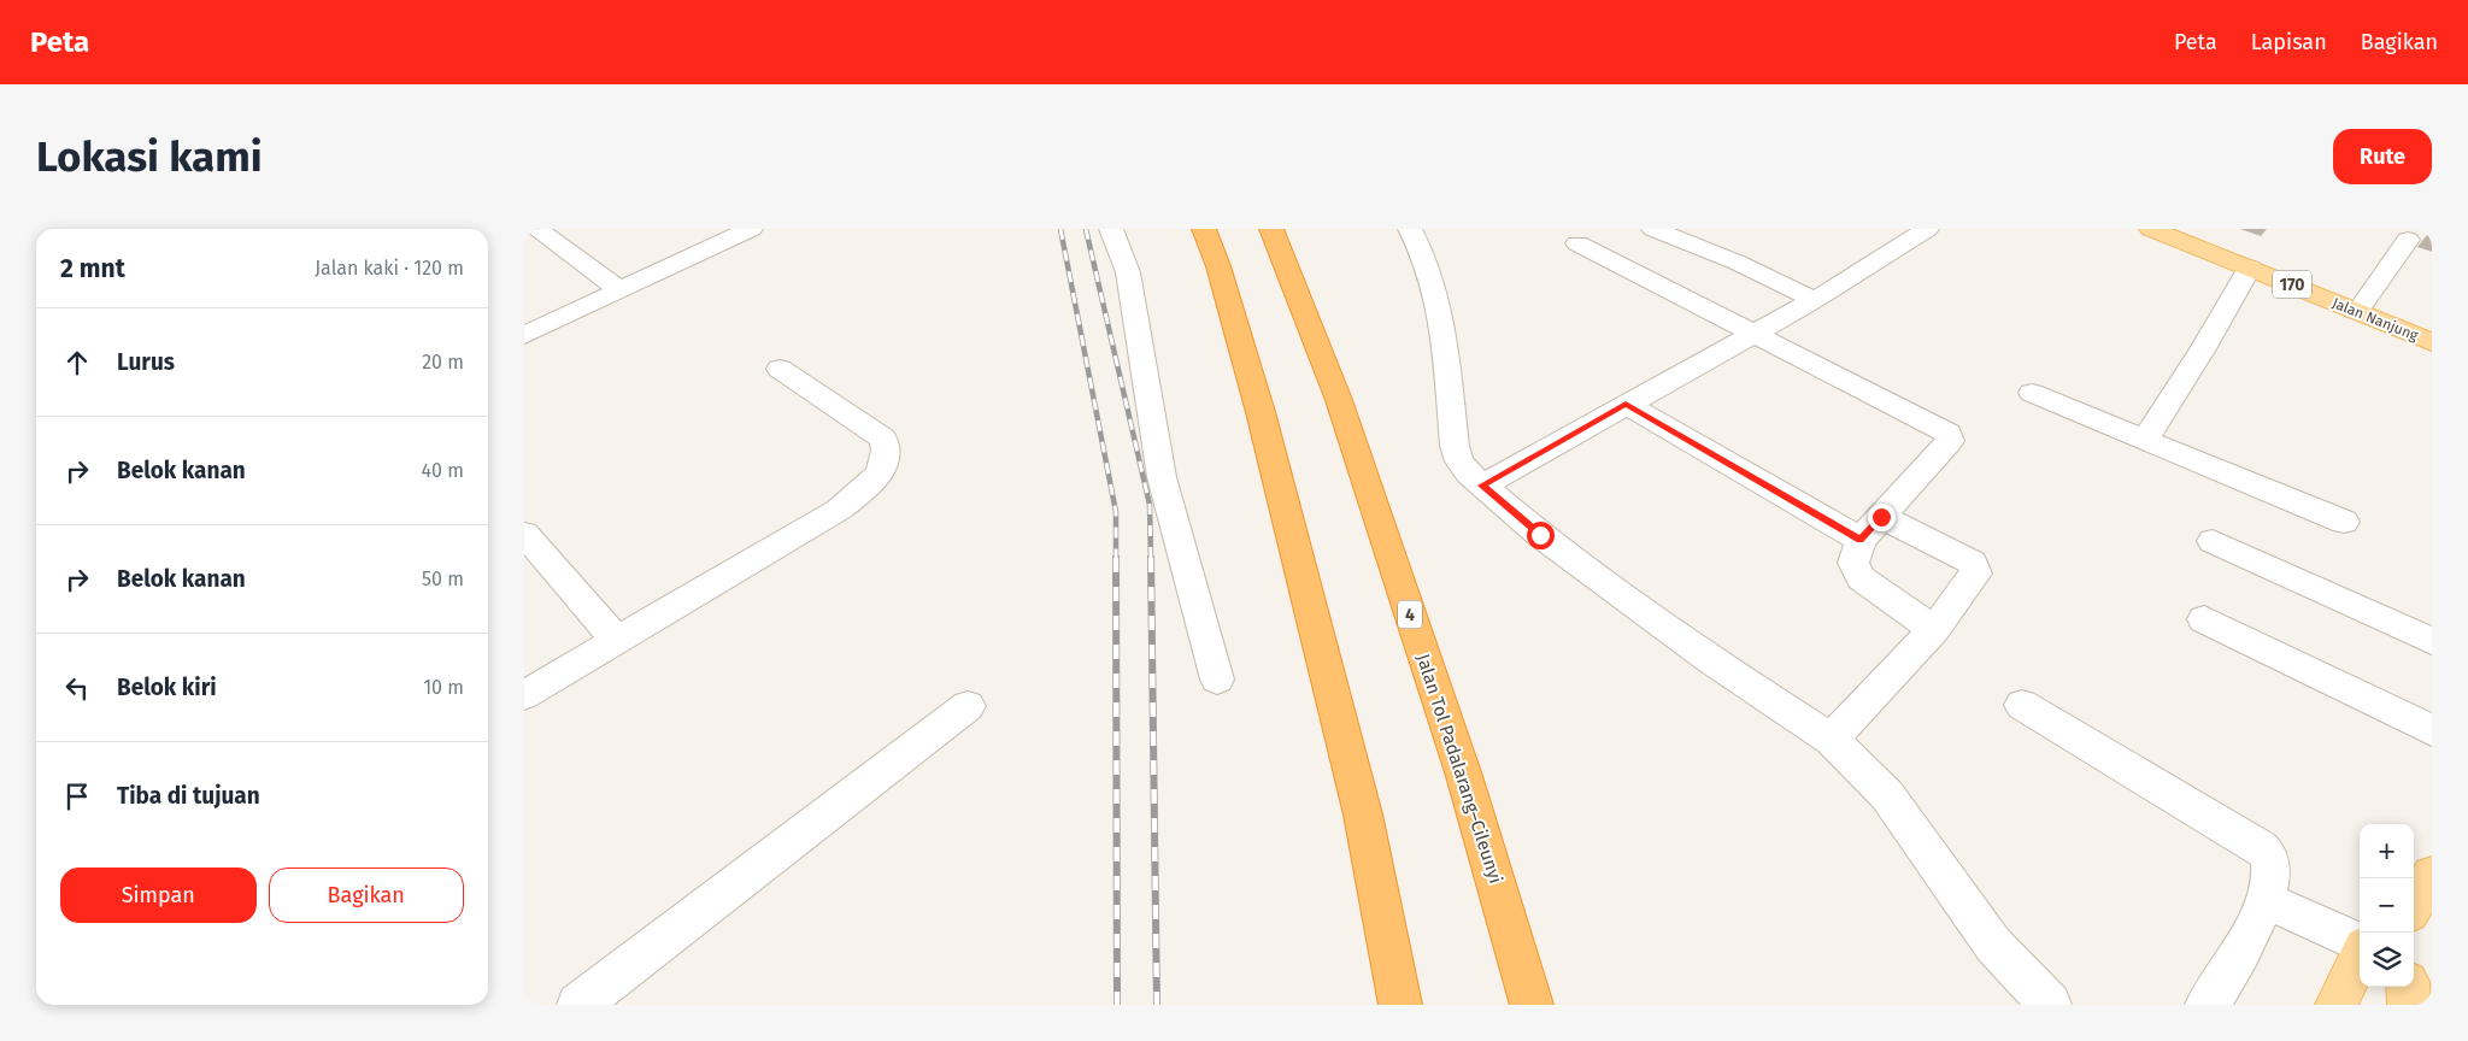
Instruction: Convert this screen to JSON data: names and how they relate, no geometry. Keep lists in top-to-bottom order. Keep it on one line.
{"streets":{"highway":["4","Jalan Tol Padalarang–Cileunyi"],"main road":["170","Jalan Nanjung"]},"page":{"header":"Peta","nav":["Peta","Lapisan","Bagikan"],"buttons":["Rute",["Simpan","Bagikan"]],"title":"Lokasi kami","heading":["2 mnt","Jalan kaki · 120 m"],"list":[["Lurus","20 m"],["Belok kanan","40 m"],["Belok kanan","50 m"],["Belok kiri","10 m"],"Tiba di tujuan"],"map_buttons":["+","−"]}}
